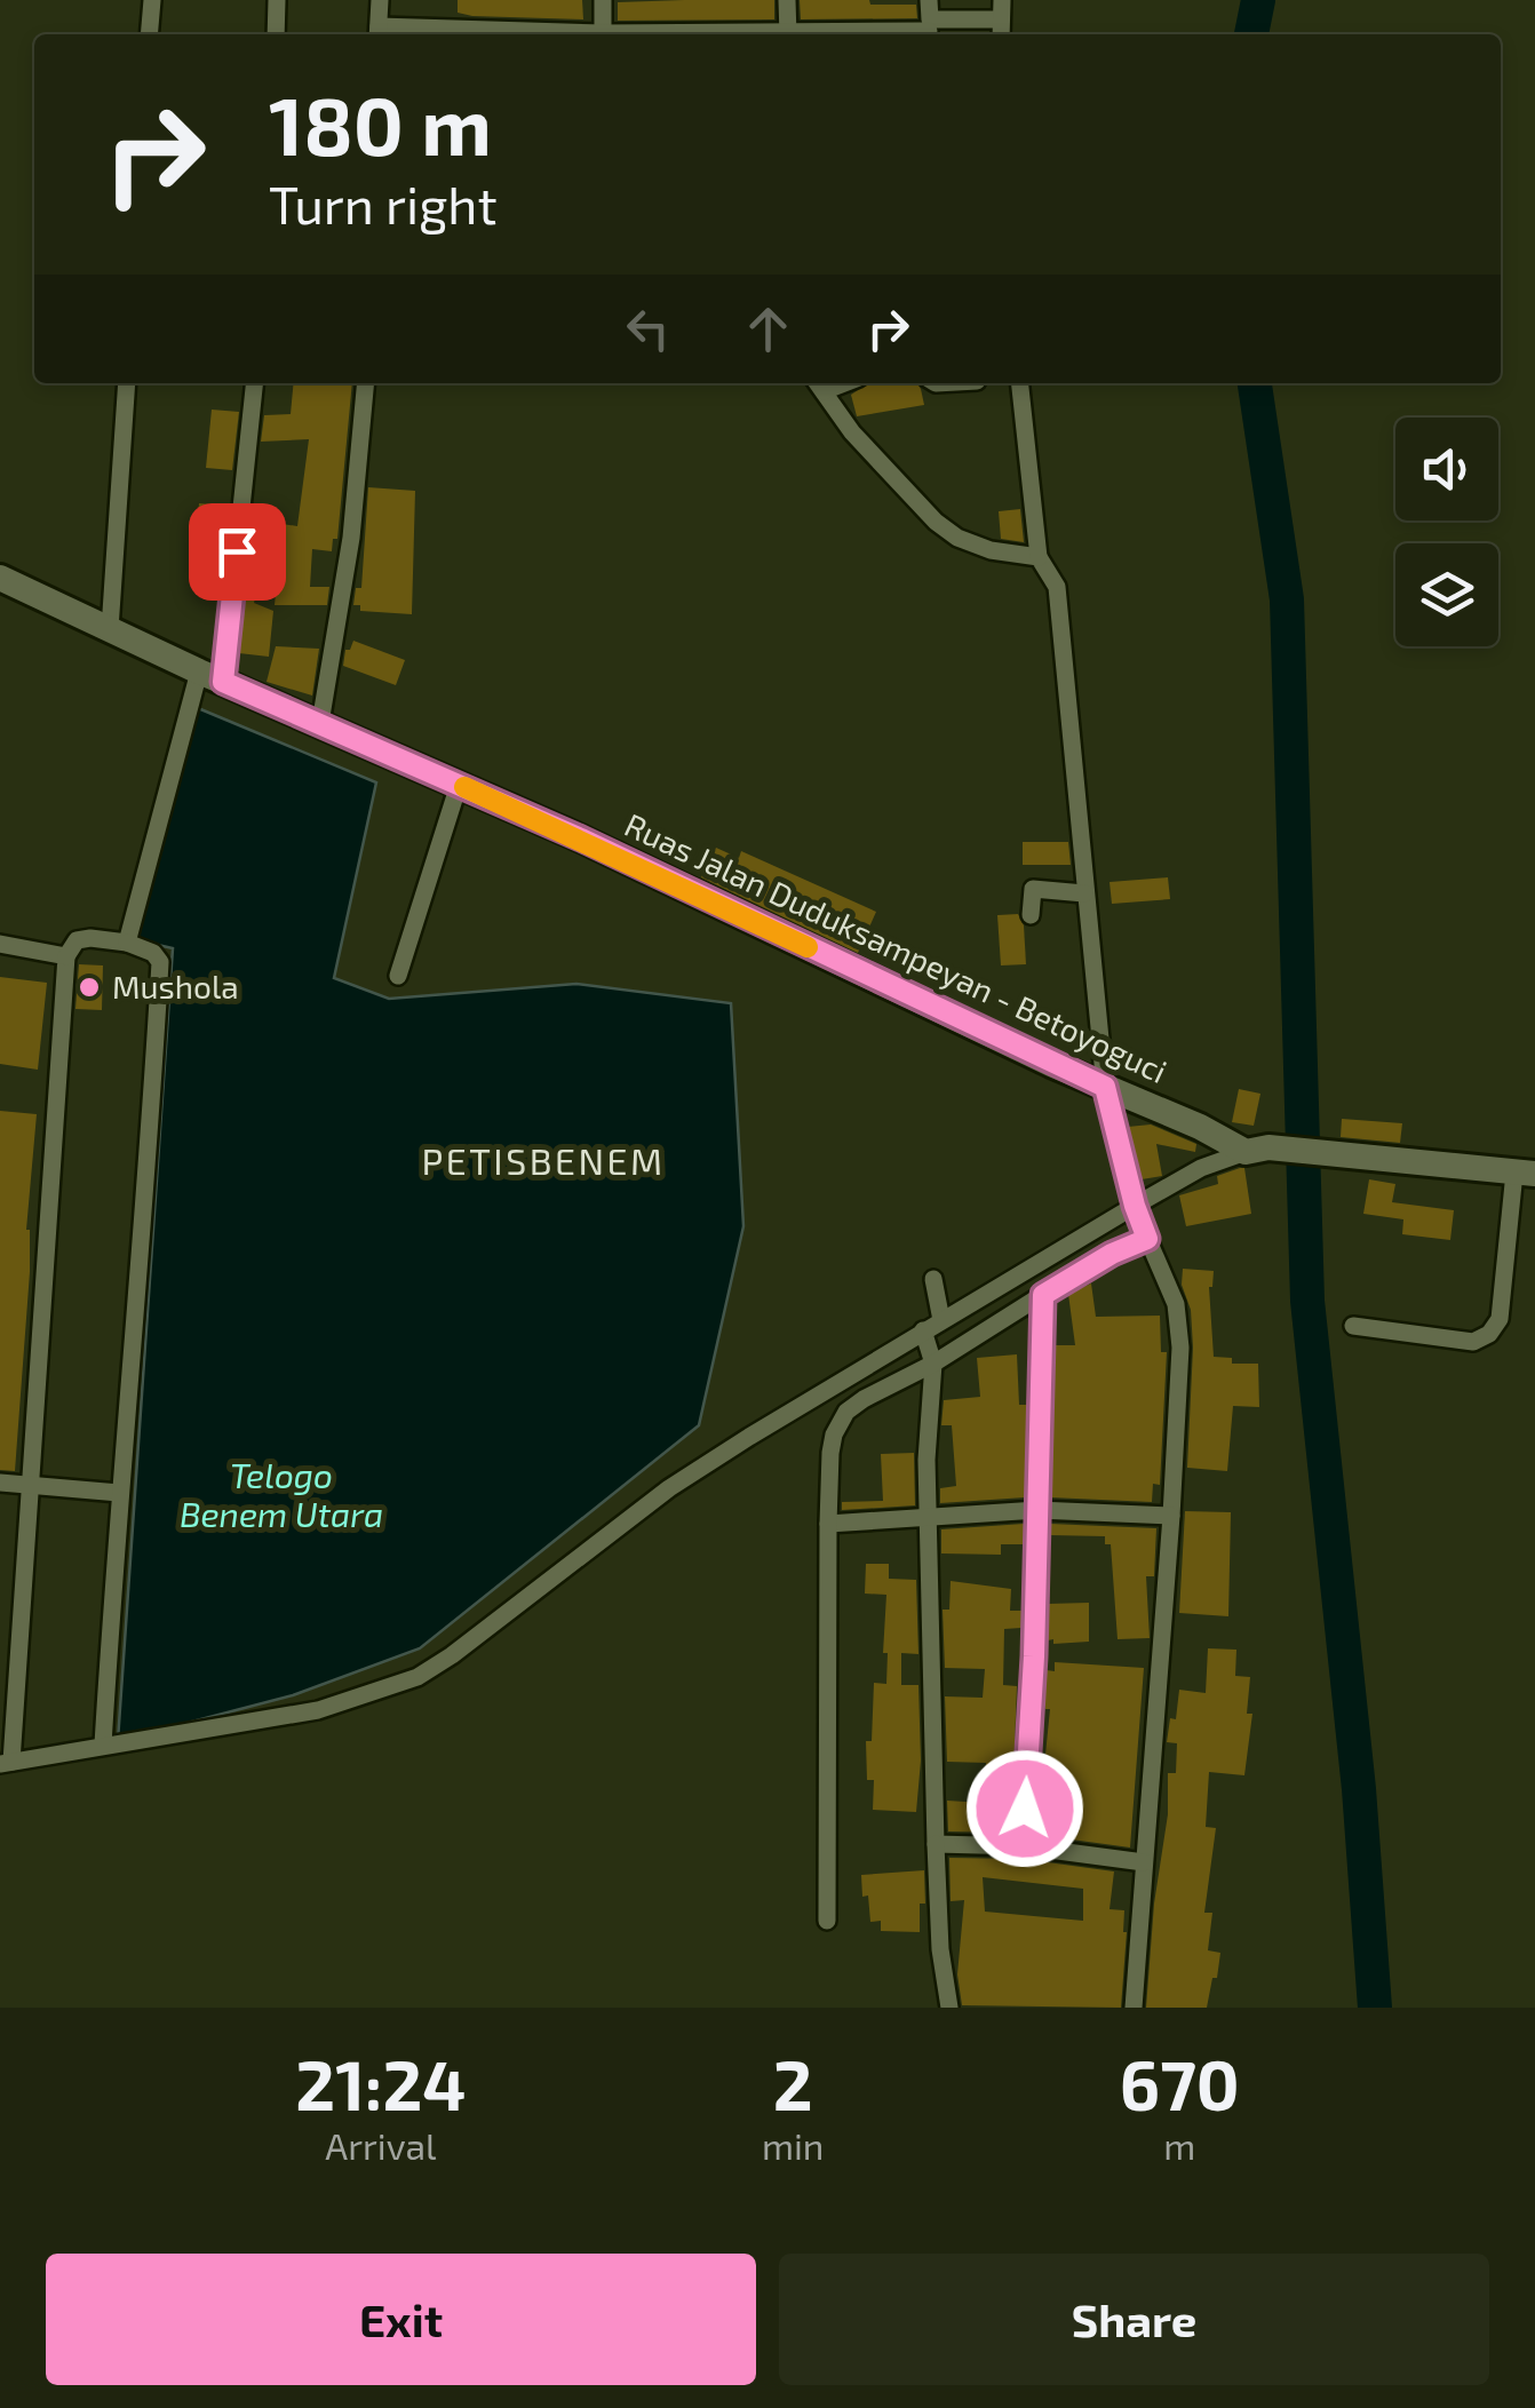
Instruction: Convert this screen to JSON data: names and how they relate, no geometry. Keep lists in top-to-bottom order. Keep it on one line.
{"streets":{"main road":["Ruas Jalan Duduksampeyan - Betoyoguci"]},"districts":["PETISBENEM"],"water":["Telogo Benem Utara"],"places":["Mushola"],"page":{"turn":["180 m","Turn right"],"eta":["21:24","Arrival","2","min","670","m"],"buttons":["Exit","Share"]}}
